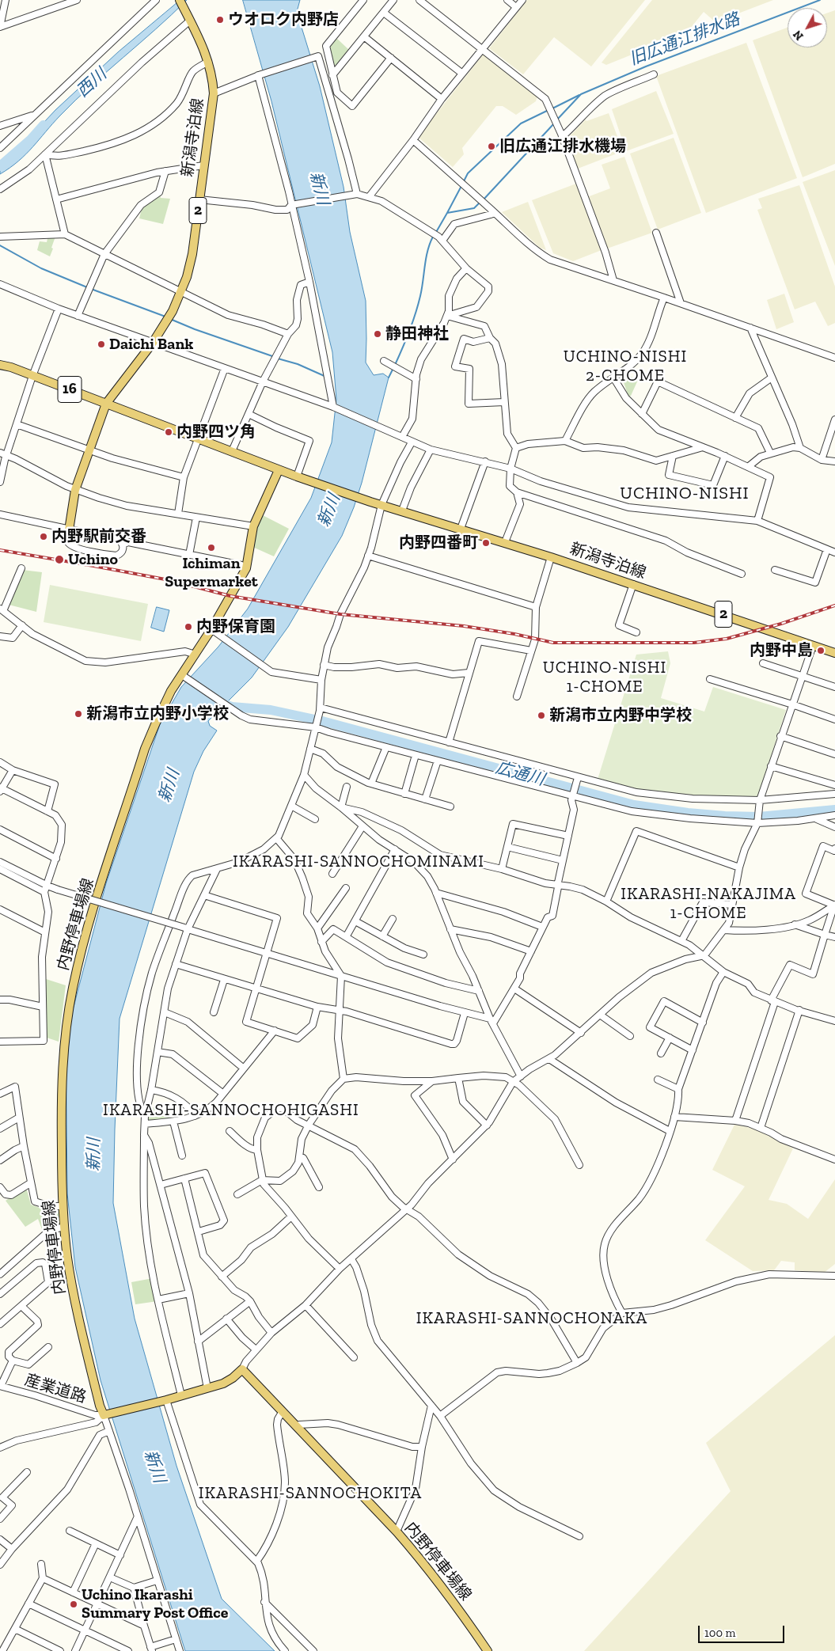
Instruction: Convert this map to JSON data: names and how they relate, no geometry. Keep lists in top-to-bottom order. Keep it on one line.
{"streets":{"main road":["新潟寺泊線","2","16","内野停車場線"],"street":["産業道路"]},"crossings":[["新潟寺泊線","2"],["新潟寺泊線","16"],["2","16"],["2","内野停車場線"],["内野停車場線","産業道路"]],"districts":["UCHINO-NISHI 2-CHOME","UCHINO-NISHI","UCHINO-NISHI 1-CHOME","IKARASHI-SANNOCHOMINAMI","IKARASHI-NAKAJIMA 1-CHOME","IKARASHI-SANNOCHOHIGASHI","IKARASHI-SANNOCHONAKA","IKARASHI-SANNOCHOKITA"],"water":["旧広通江排水路","西川","新川","広通川"],"places":["ウオロク内野店","旧広通江排水機場","静田神社","Daichi Bank","内野四ツ角","内野駅前交番","内野四番町","Ichiman Supermarket","Uchino","内野保育園","内野中島","新潟市立内野小学校","新潟市立内野中学校","Uchino Ikarashi Summary Post Office"],"scale_bar":"100 m","north":"bottom left"}
